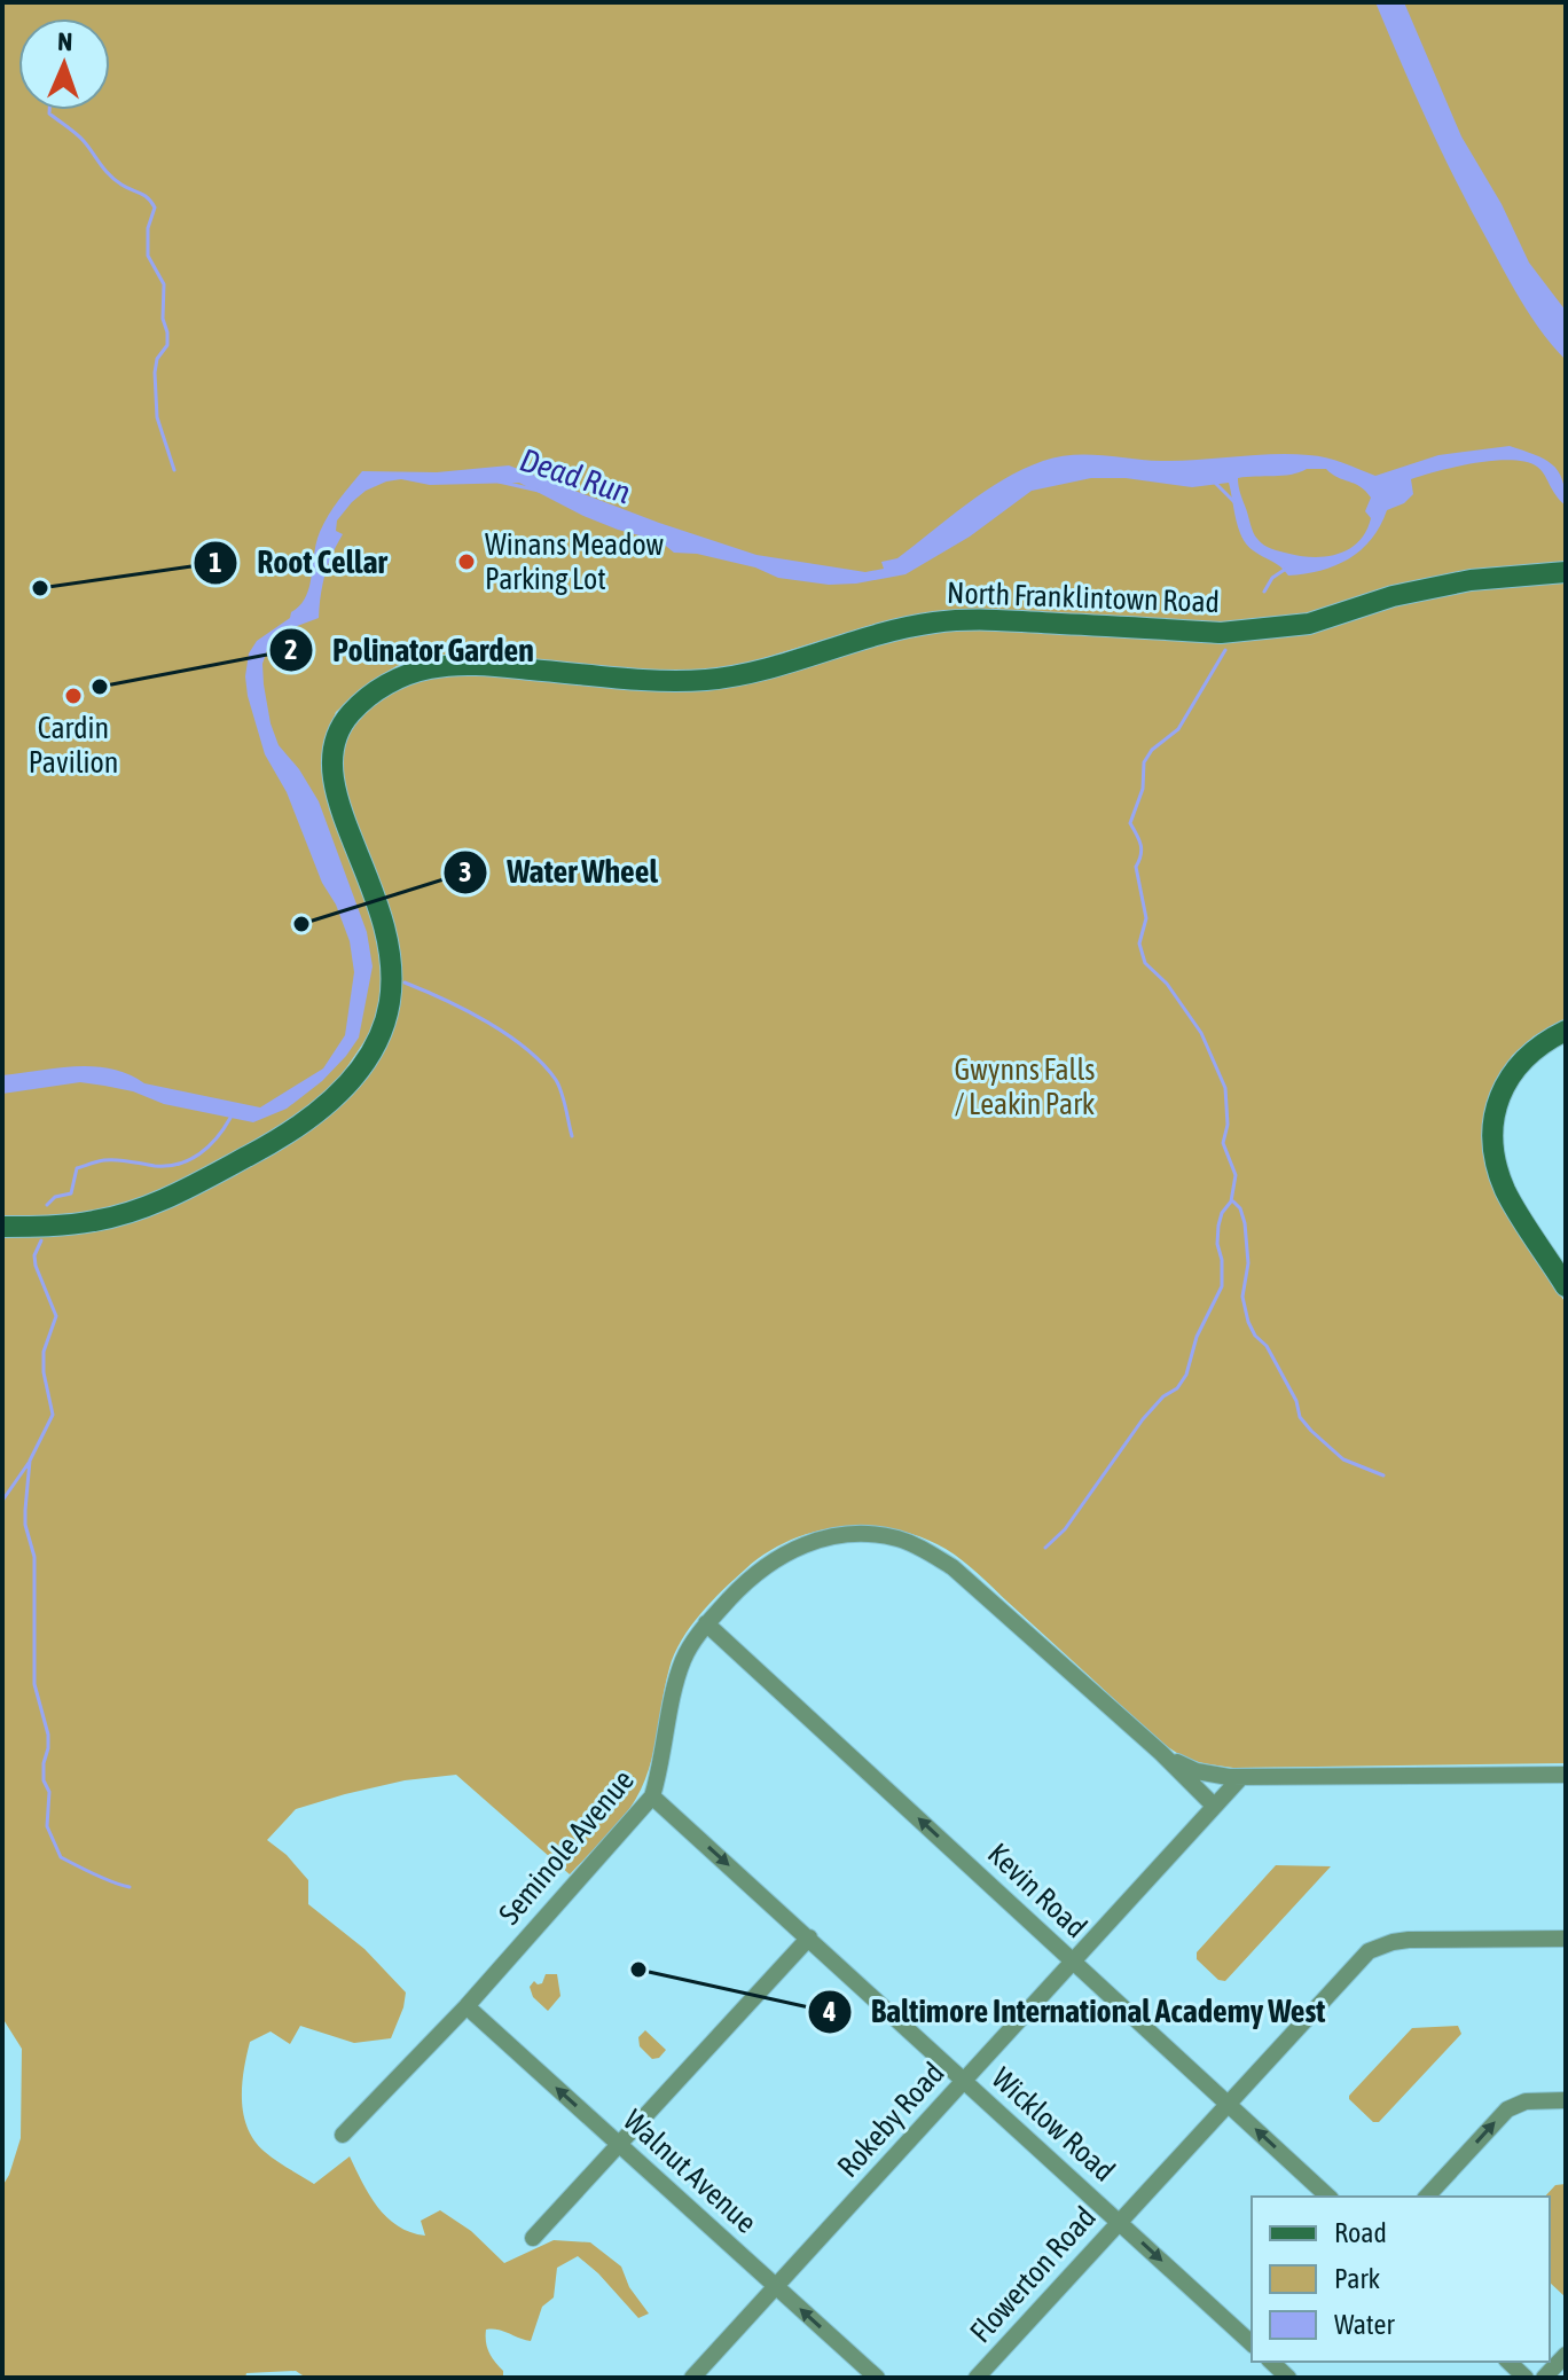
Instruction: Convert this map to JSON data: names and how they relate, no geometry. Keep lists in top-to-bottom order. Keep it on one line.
{"streets":{"street":["North Franklintown Road","Seminole Avenue","Kevin Road","Rokeby Road","Wicklow Road","Walnut Avenue","Flowerton Road"]},"crossings":[["Seminole Avenue","Kevin Road"],["Seminole Avenue","Rokeby Road"],["Seminole Avenue","Wicklow Road"],["Seminole Avenue","Walnut Avenue"],["Kevin Road","Rokeby Road"],["Kevin Road","Flowerton Road"],["Rokeby Road","Wicklow Road"],["Rokeby Road","Walnut Avenue"],["Wicklow Road","Flowerton Road"]],"one_way":["Kevin Road","Wicklow Road","Walnut Avenue"],"water":["Dead Run"],"parks":["Gwynns Falls / Leakin Park"],"places":["Winans Meadow Parking Lot","Root Cellar","Polinator Garden","Cardin Pavilion","Water Wheel","Baltimore International Academy West"],"legend":["Road","Park","Water"],"north":"top"}
